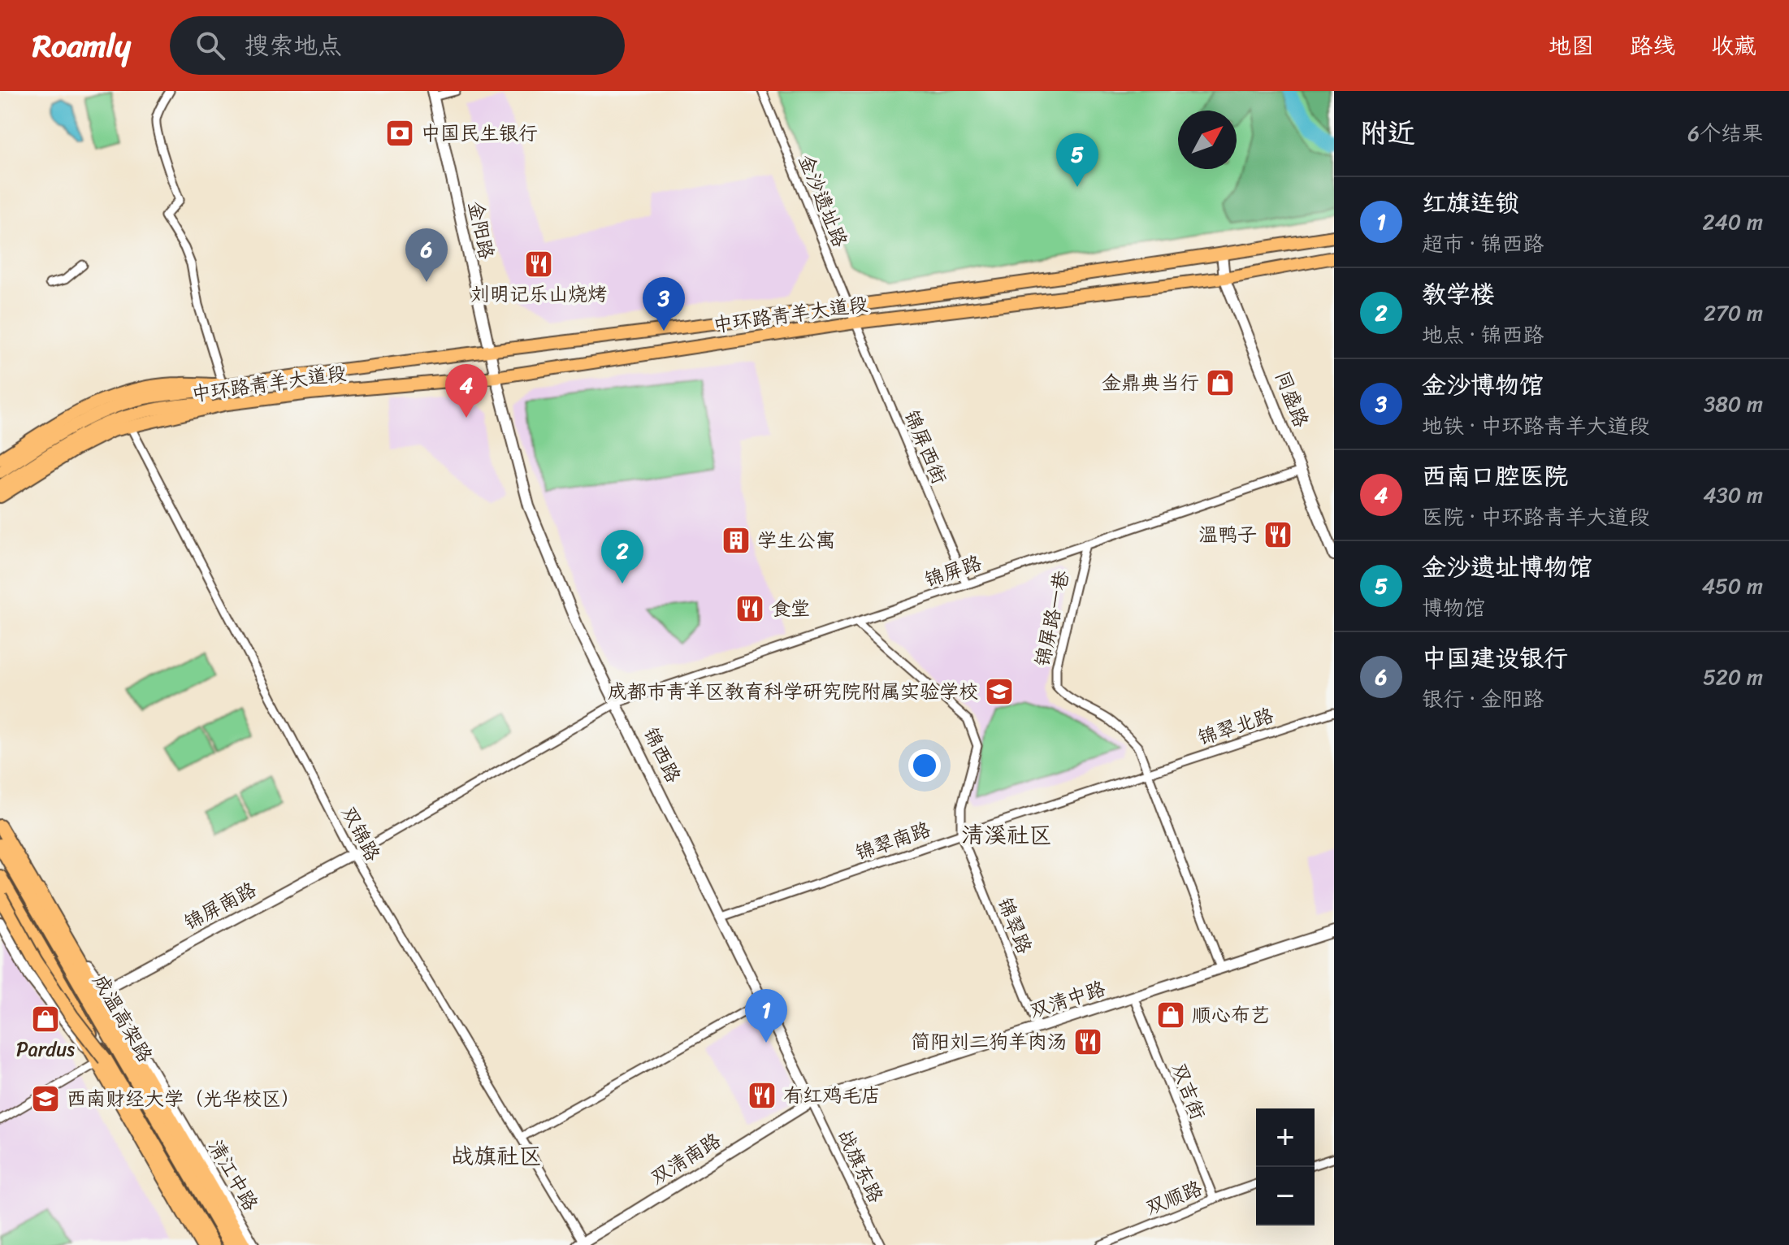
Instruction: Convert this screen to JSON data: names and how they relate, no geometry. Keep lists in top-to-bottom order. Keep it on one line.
{"streets":{"highway":["成温高架路"],"main road":["中环路青羊大道段","清江中路"],"street":["金沙遗址路","金阳路","同盛路","锦屏西街","锦屏路","锦屏路一巷","锦翠北路","锦西路","双锦路","锦翠南路","锦屏南路","锦翠路","双清中路","双吉街","双清南路","战旗东路","双顺路"]},"crossings":[["金沙遗址路","中环路青羊大道段"],["金沙遗址路","锦屏西街"],["金阳路","中环路青羊大道段"],["金阳路","锦西路"],["中环路青羊大道段","同盛路"],["中环路青羊大道段","锦屏西街"],["中环路青羊大道段","锦西路"],["中环路青羊大道段","双锦路"],["同盛路","锦屏路"],["锦屏西街","锦屏路"],["锦屏路","锦屏路一巷"],["锦屏路","锦西路"],["锦屏路","双锦路"],["锦屏路","锦屏南路"],["锦屏路一巷","锦翠北路"],["锦屏路一巷","锦翠南路"],["锦翠北路","锦翠南路"],["锦西路","锦翠南路"],["锦西路","双清中路"],["锦西路","双清南路"],["锦西路","战旗东路"],["双锦路","锦屏南路"],["双锦路","双清南路"],["锦翠南路","锦翠路"],["锦屏南路","清江中路"],["锦翠路","双清中路"],["双清中路","双吉街"],["双清中路","双清南路"],["双清中路","战旗东路"],["双吉街","双顺路"],["双清南路","战旗东路"]],"districts":["清溪社区","战旗社区"],"places":{"bank":["中国民生银行"],"restaurant":["刘明记乐山烧烤","温鸭子","食堂","简阳刘二狗羊肉汤","有红鸡毛店"],"shop":["金鼎典当行","顺心布艺","Pardus"],"building":["学生公寓"],"school or university":["成都市青羊区教育科学研究院附属实验学校","西南财经大学（光华校区）"]},"north":"top right","page":{"header":"Roamly","search":"搜索地点","nav":["地图","路线","收藏"],"heading":["附近","6个结果"],"pins":["5","6","3","4","2","1"],"list":[{"mark":"1","name":"红旗连锁","note":"超市 · 锦西路","value":"240 m"},{"mark":"2","name":"教学楼","note":"地点 · 锦西路","value":"270 m"},{"mark":"3","name":"金沙博物馆","note":"地铁 · 中环路青羊大道段","value":"380 m"},{"mark":"4","name":"西南口腔医院","note":"医院 · 中环路青羊大道段","value":"430 m"},{"mark":"5","name":"金沙遗址博物馆","note":"博物馆","value":"450 m"},{"mark":"6","name":"中国建设银行","note":"银行 · 金阳路","value":"520 m"}],"map_buttons":["+","−"]}}
